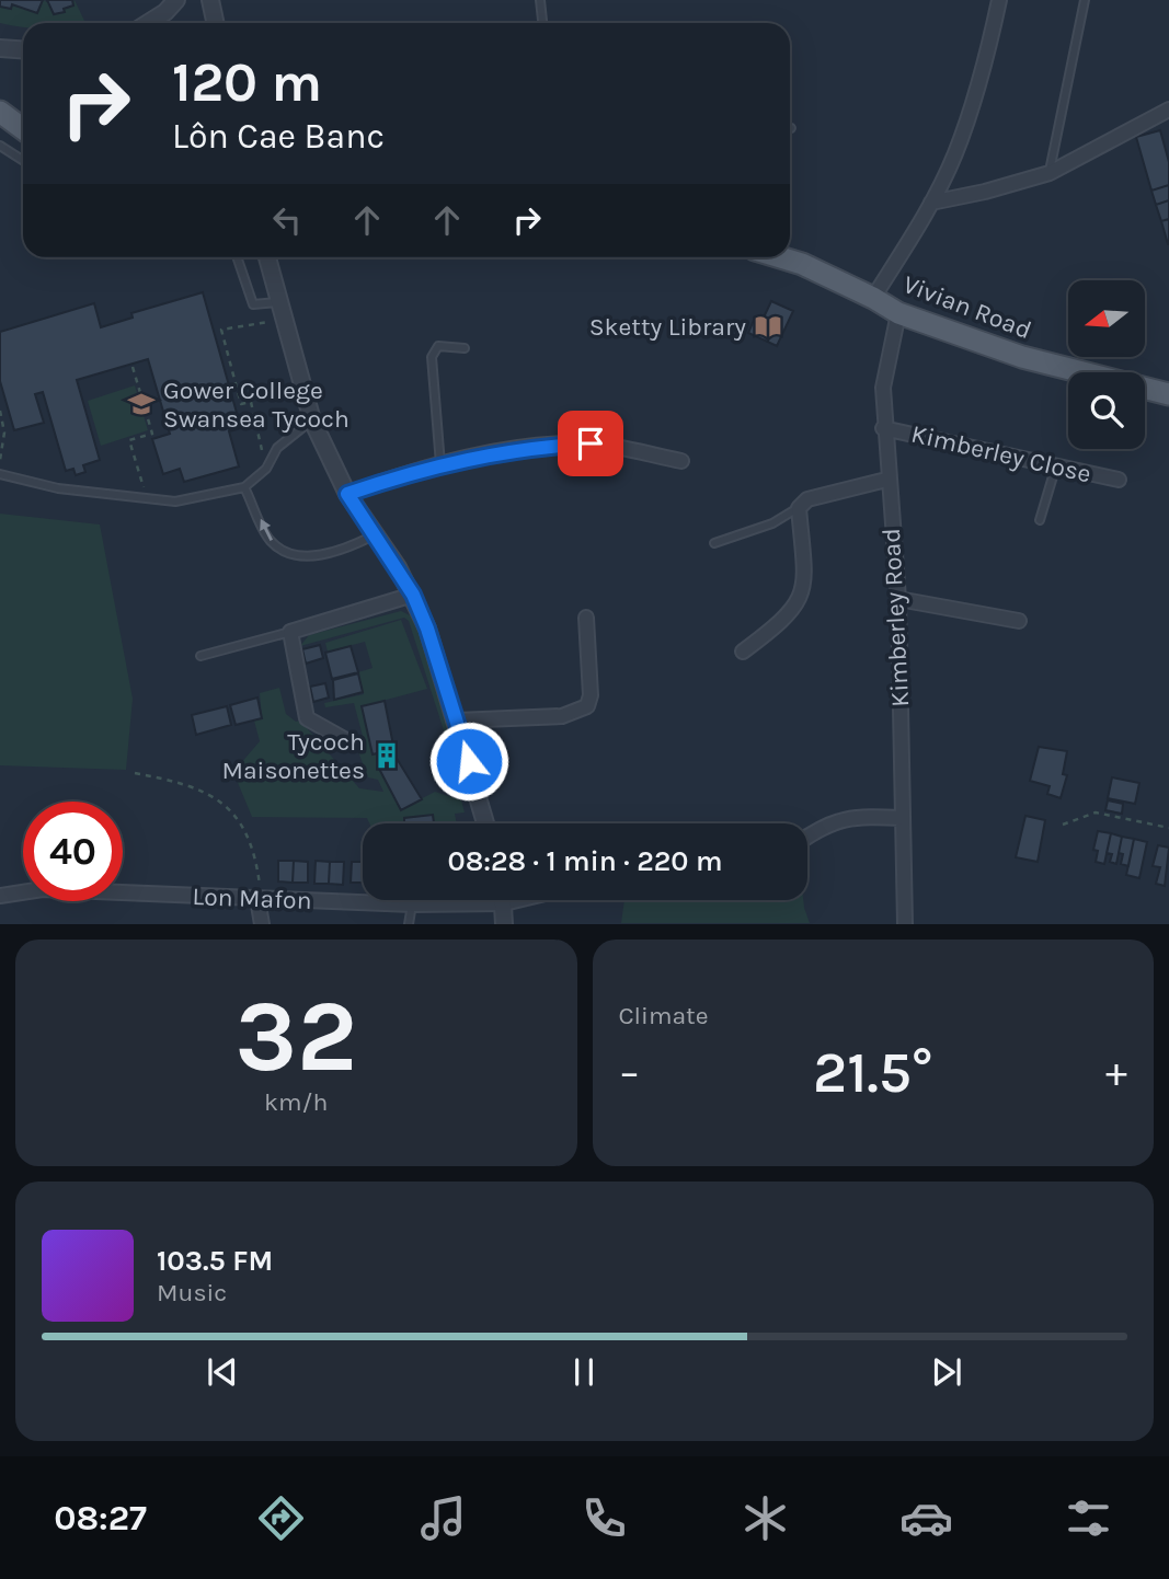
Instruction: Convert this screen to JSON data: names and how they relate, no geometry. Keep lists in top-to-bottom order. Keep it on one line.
{"streets":{"main road":["Vivian Road"],"street":["Kimberley Close","Kimberley Road","Lon Mafon"]},"crossings":[["Vivian Road","Kimberley Road"],["Kimberley Close","Kimberley Road"]],"places":{"library":["Sketty Library"],"school or university":["Gower College Swansea Tycoch"],"building":["Tycoch Maisonettes"]},"north":"left","page":{"turn":["120 m","Lôn Cae Banc"],"limit":"40","trip":"08:28 · 1 min · 220 m","tile":[["32","km/h"],"Climate"],"heat":["−","21.5°","+"],"song":["103.5 FM","Music"],"tabs":"08:27"}}
